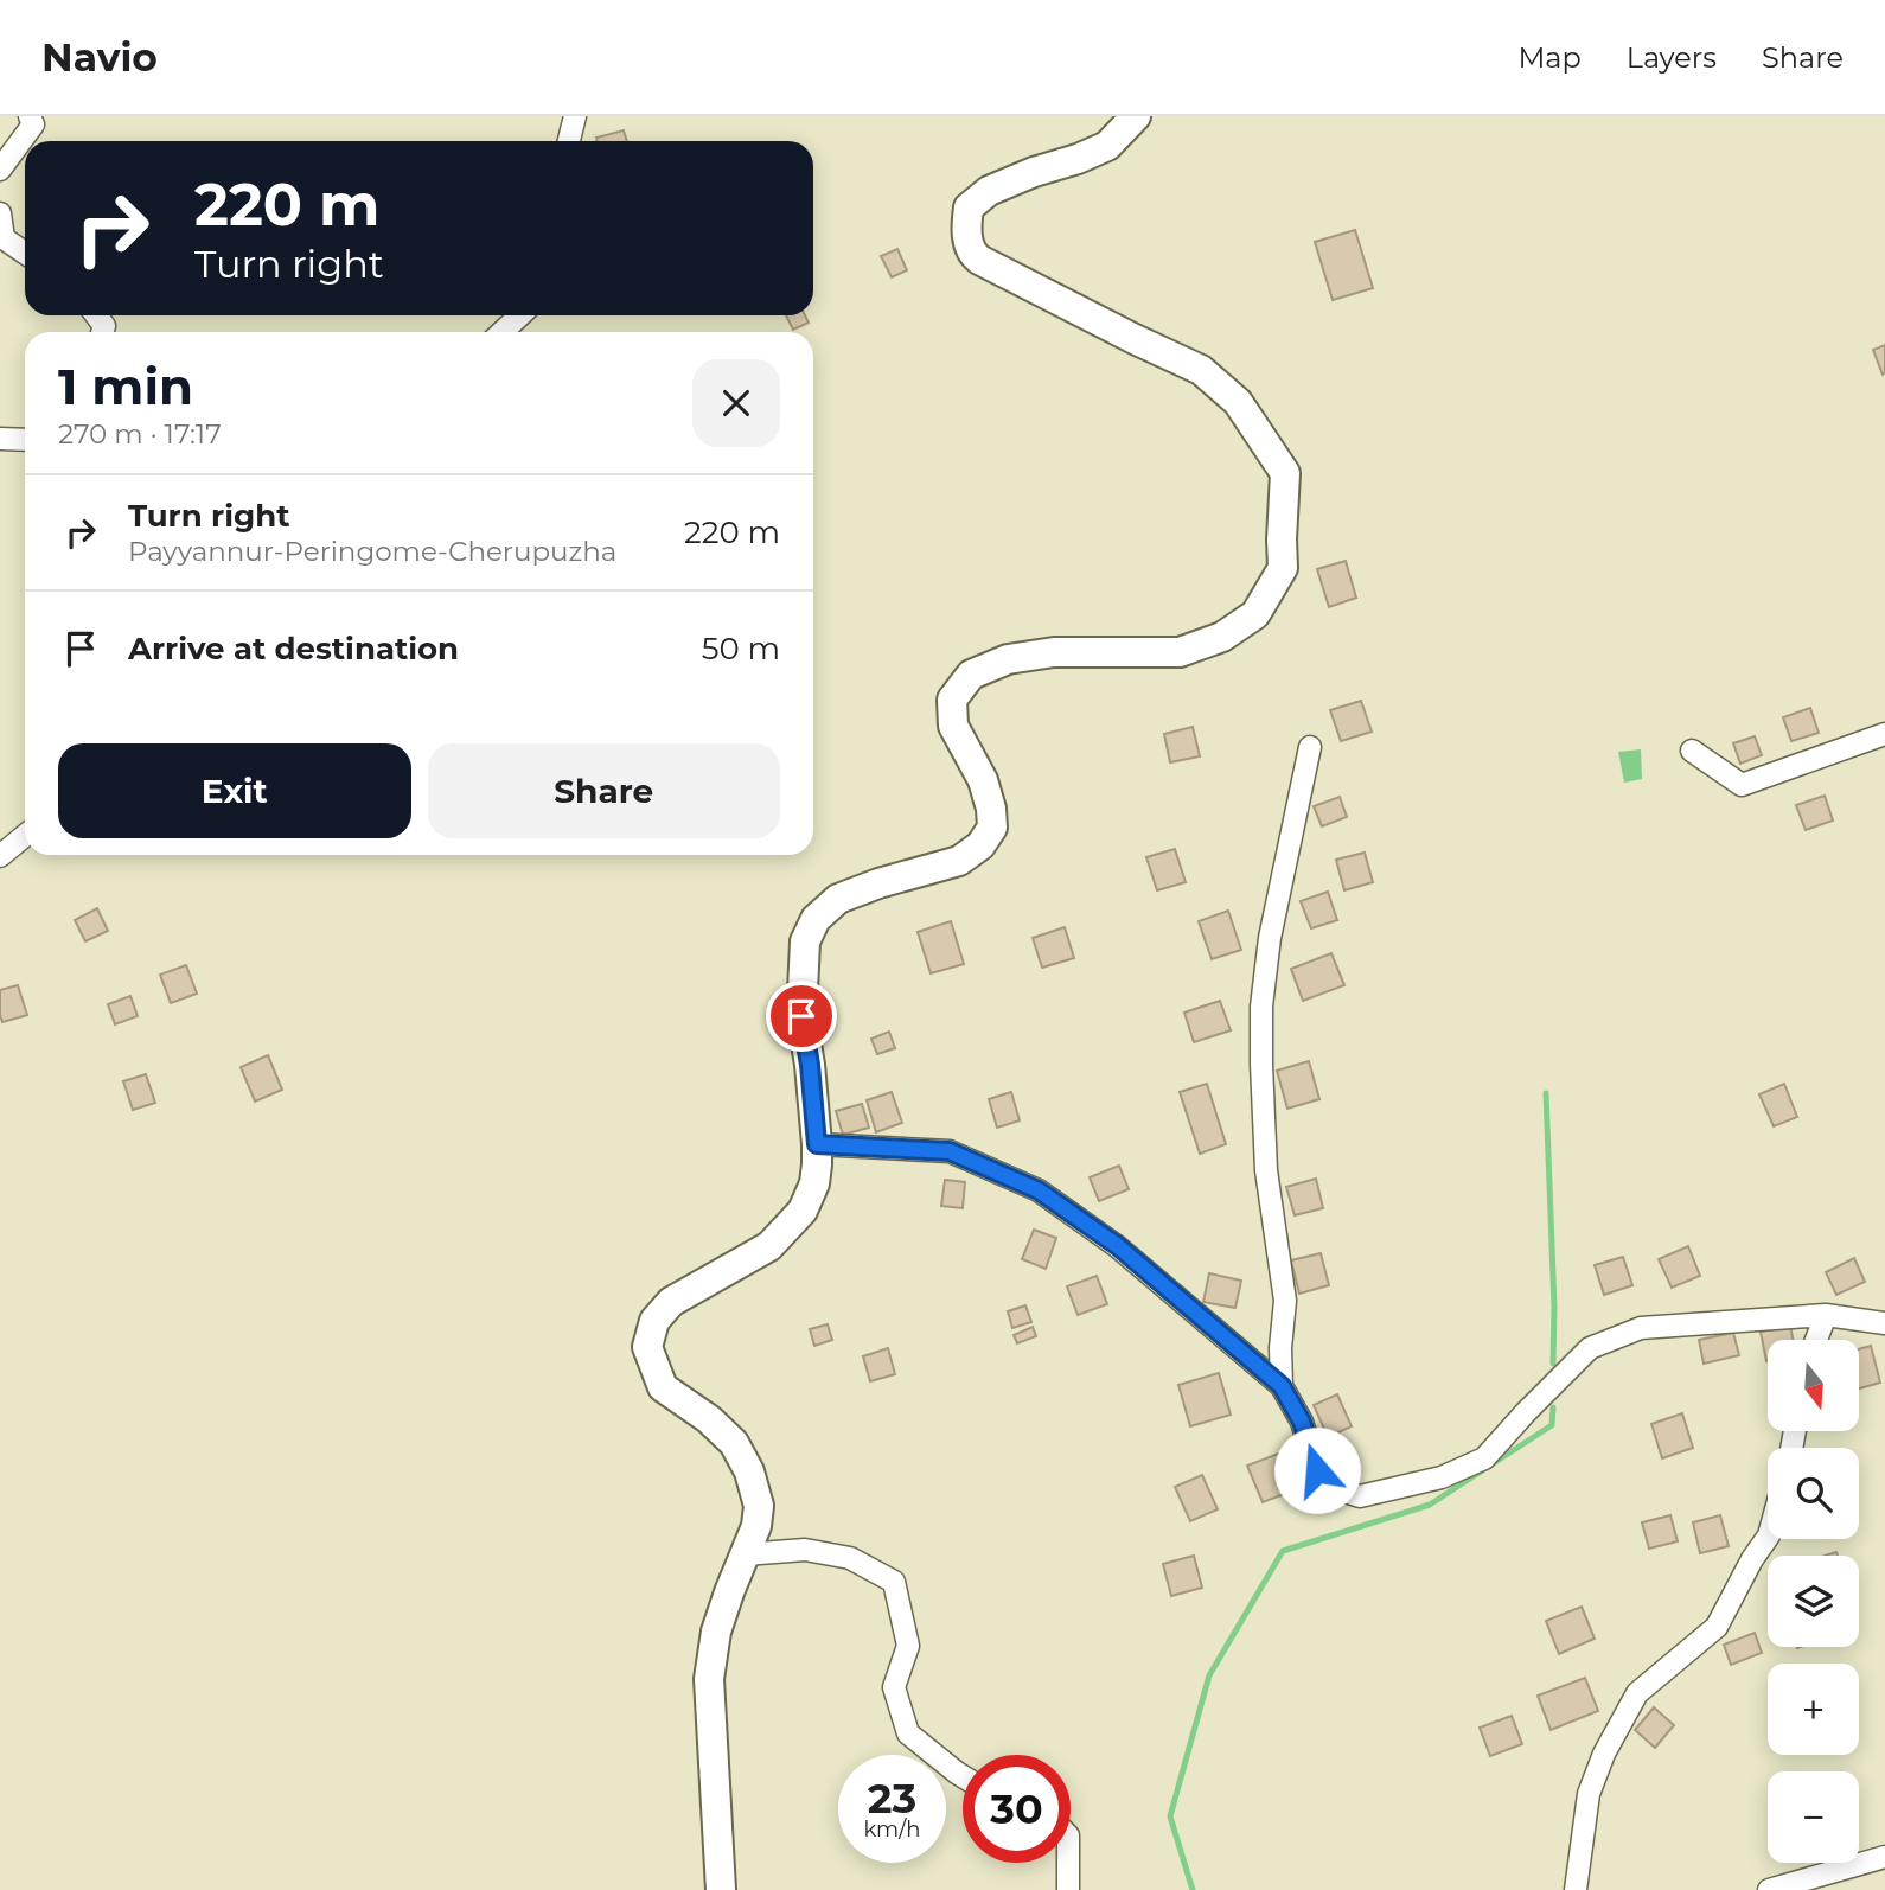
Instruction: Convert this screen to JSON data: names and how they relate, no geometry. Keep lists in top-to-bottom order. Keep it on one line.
{"north":"bottom","page":{"header":"Navio","nav":["Map","Layers","Share"],"turn":["220 m","Turn right"],"heading":["1 min","270 m · 17:17"],"list":[{"name":"Turn right","note":"Payyannur-Peringome-Cherupuzha","value":"220 m"},{"name":"Arrive at destination","value":"50 m"}],"buttons":["Exit","Share"],"map_buttons":["+","−"],"speed":"23 km/h","limit":"30"}}
